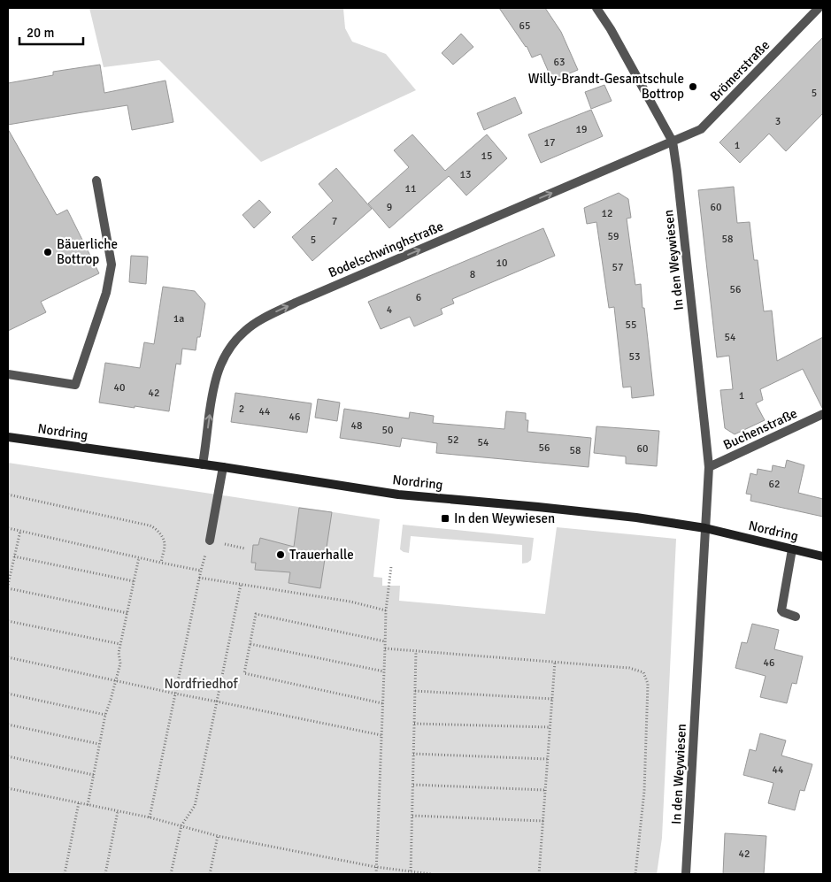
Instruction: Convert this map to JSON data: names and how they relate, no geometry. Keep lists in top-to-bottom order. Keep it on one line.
{"streets":{"street":["Brömerstraße","Bodelschwinghstraße","In den Weywiesen","Buchenstraße","Nordring"]},"crossings":[["Brömerstraße","Bodelschwinghstraße"],["Brömerstraße","In den Weywiesen"],["Bodelschwinghstraße","In den Weywiesen"],["Bodelschwinghstraße","Nordring"],["In den Weywiesen","Buchenstraße"],["In den Weywiesen","Nordring"]],"one_way":["Bodelschwinghstraße"],"parks":["Nordfriedhof"],"places":{"other":["Willy-Brandt-Gesamtschule Bottrop","Bäuerliche Bottrop","Trauerhalle"],"transit":["In den Weywiesen"]},"house_numbers":["65","63","5","3","19","17","1","15","13","11","9","60","12","7","59","58","5","10","57","8","56","6","4","1a","55","54","53","40","42","1","2","44","46","48","50","52","54","56","60","58","62","46","44","42"],"scale_bar":"20 m"}
